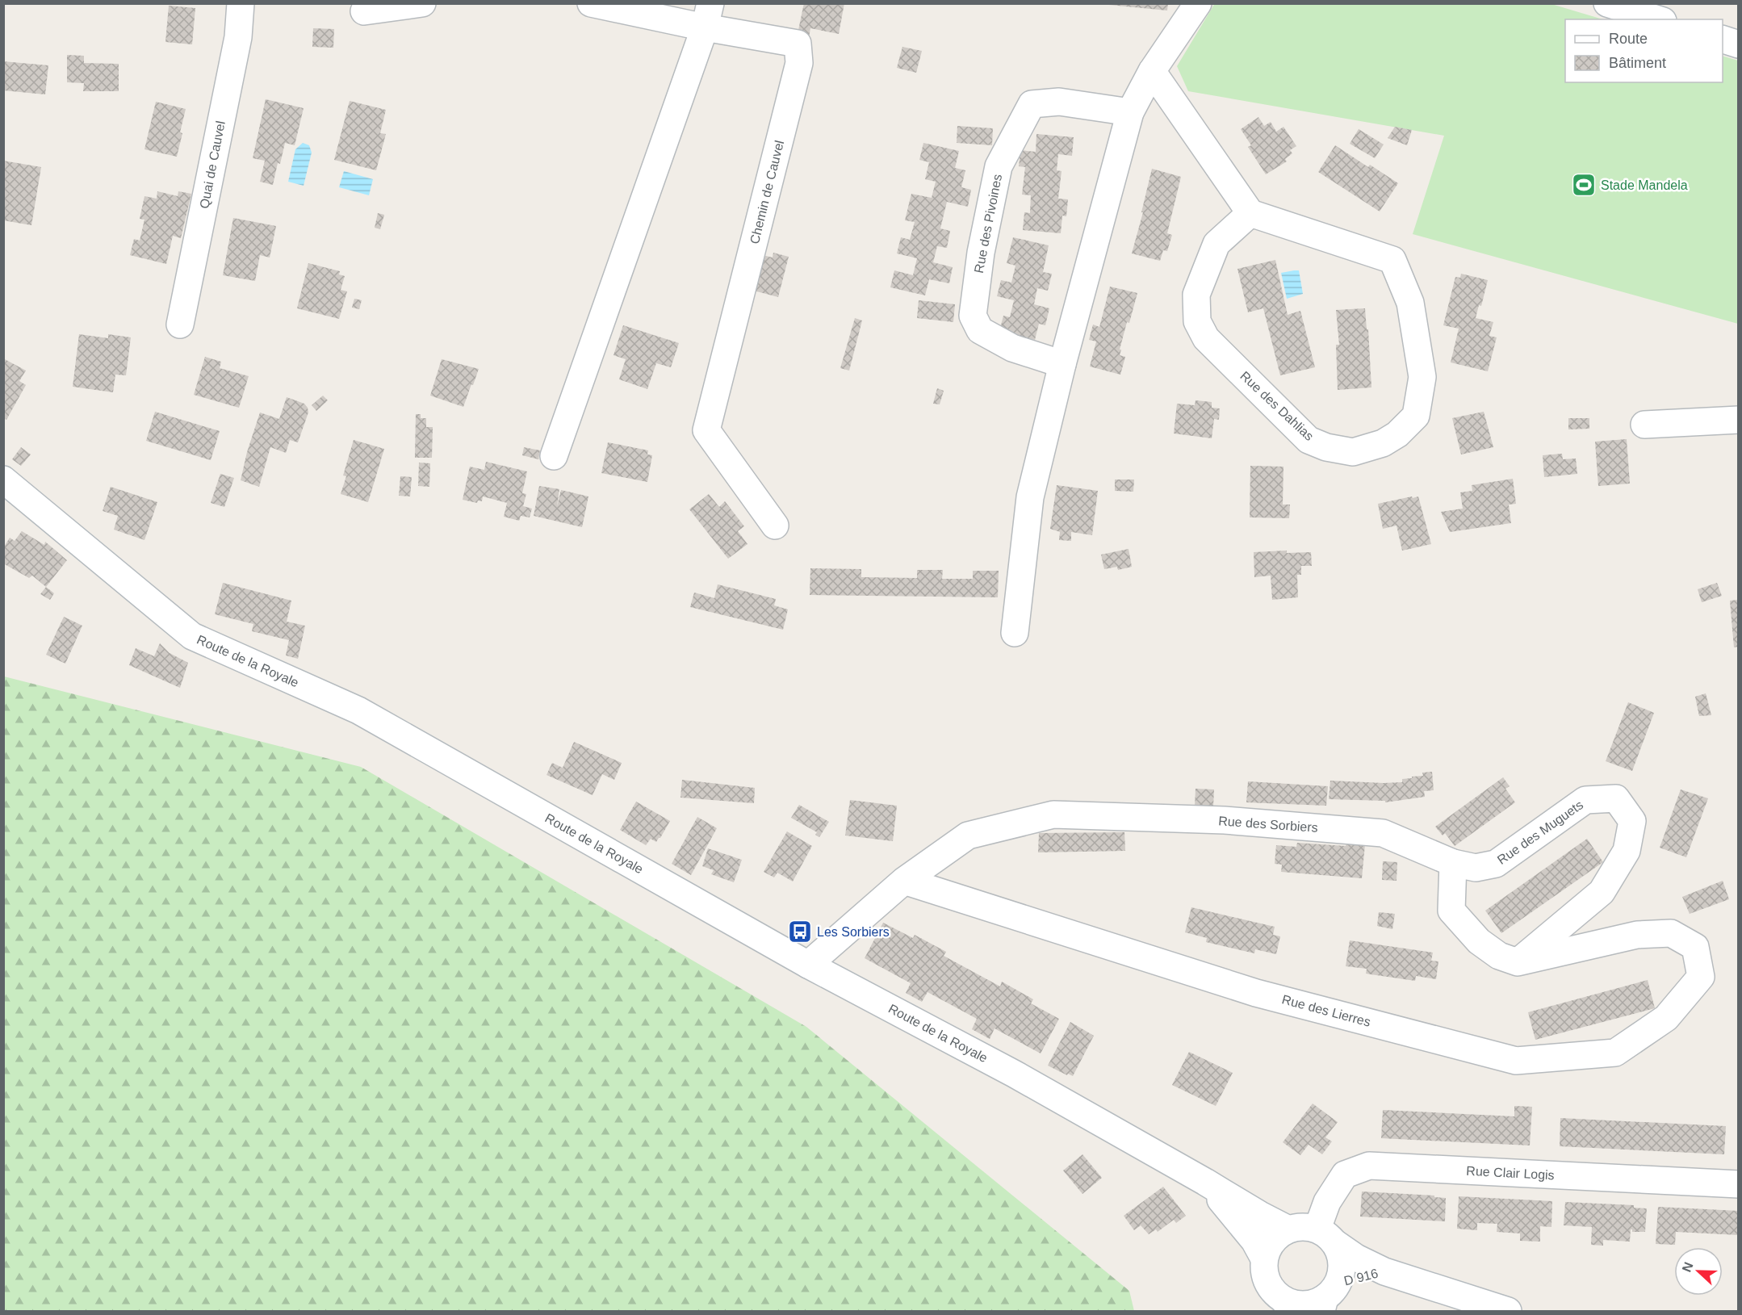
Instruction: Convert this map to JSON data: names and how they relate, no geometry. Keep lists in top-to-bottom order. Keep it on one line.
{"streets":{"street":["Quai de Cauvel","Chemin de Cauvel","Rue des Pivoines","Rue des Dahlias","Route de la Royale","Rue des Sorbiers","Rue des Muguets","Rue des Lierres","Rue Clair Logis","D 916"]},"crossings":[["Route de la Royale","Rue des Sorbiers"],["Route de la Royale","Rue Clair Logis"],["Route de la Royale","D 916"],["Rue des Sorbiers","Rue des Muguets"],["Rue des Sorbiers","Rue des Lierres"],["Rue des Muguets","Rue des Lierres"],["Rue Clair Logis","D 916"]],"places":{"sports":["Stade Mandela"],"bus stop":["Les Sorbiers"]},"legend":["Route","Bâtiment"],"north":"left"}
